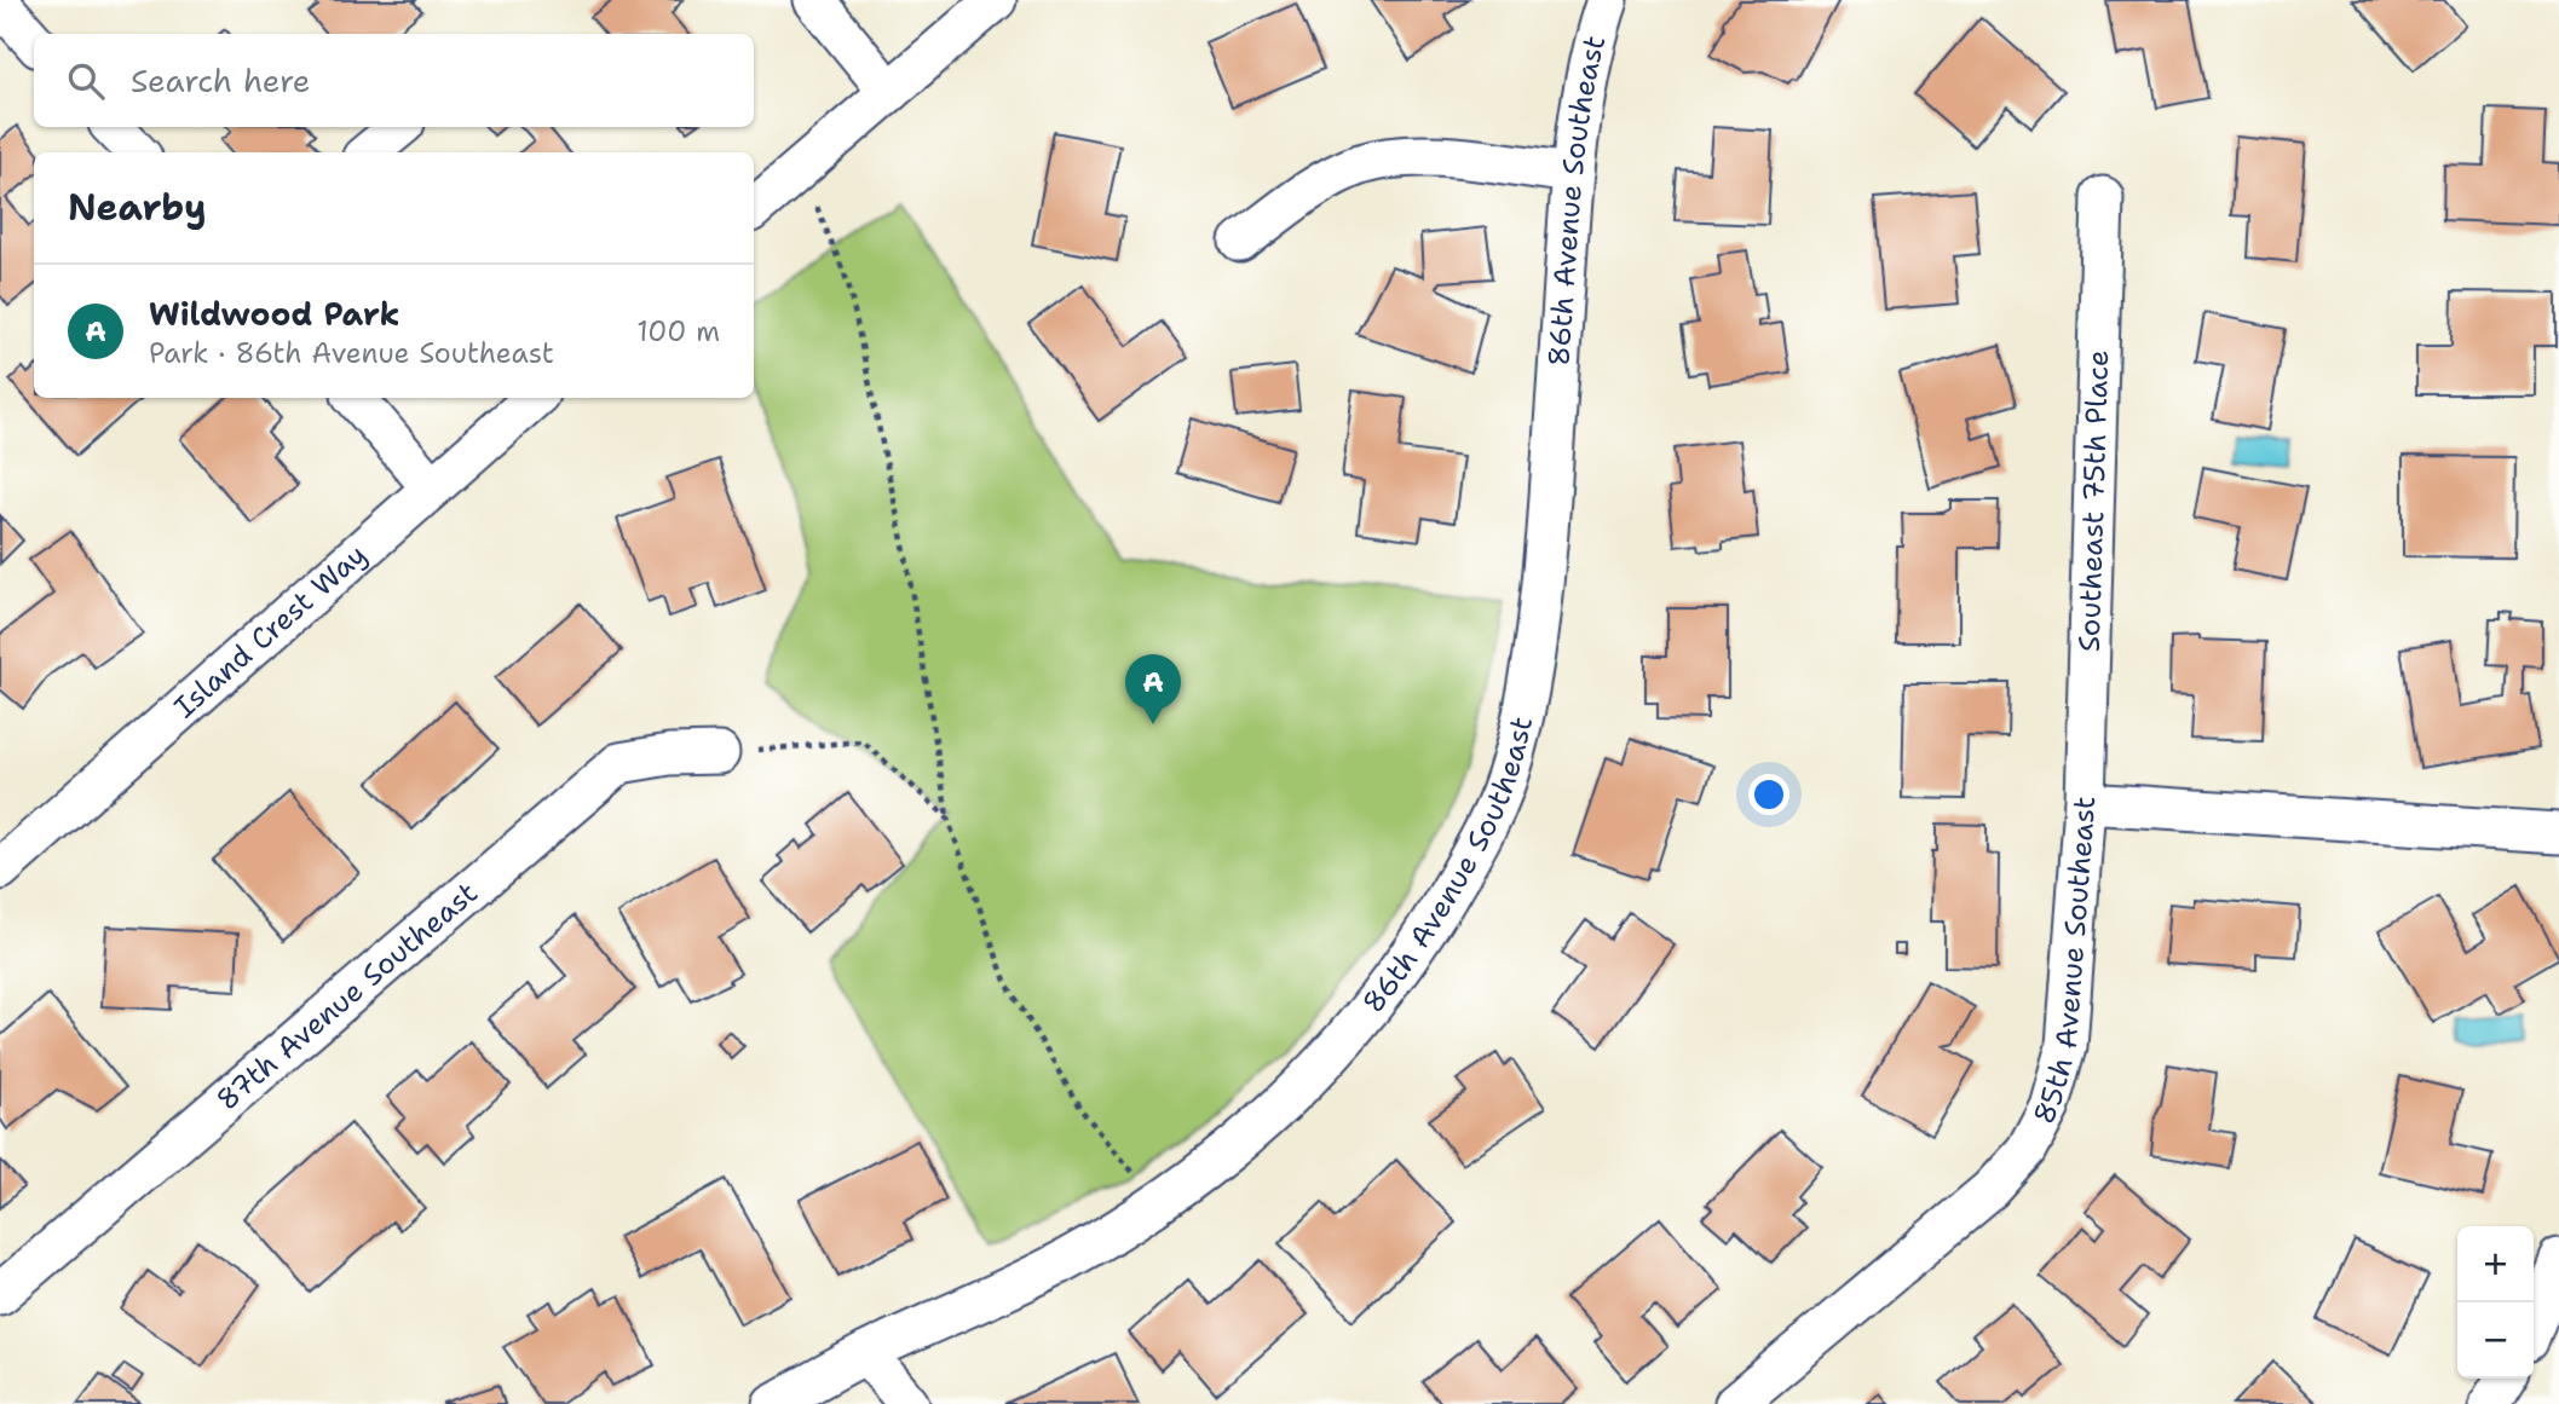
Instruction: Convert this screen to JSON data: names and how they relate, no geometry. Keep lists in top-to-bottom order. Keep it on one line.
{"streets":{"street":["86th Avenue Southeast","Southeast 75th Place","Island Crest Way","85th Avenue Southeast","87th Avenue Southeast"]},"crossings":[["Southeast 75th Place","85th Avenue Southeast"]],"page":{"search":"Search here","heading":"Nearby","list":[{"mark":"A","name":"Wildwood Park","note":"Park · 86th Avenue Southeast","value":"100 m"}],"pins":"A","map_buttons":["+","−"]}}
